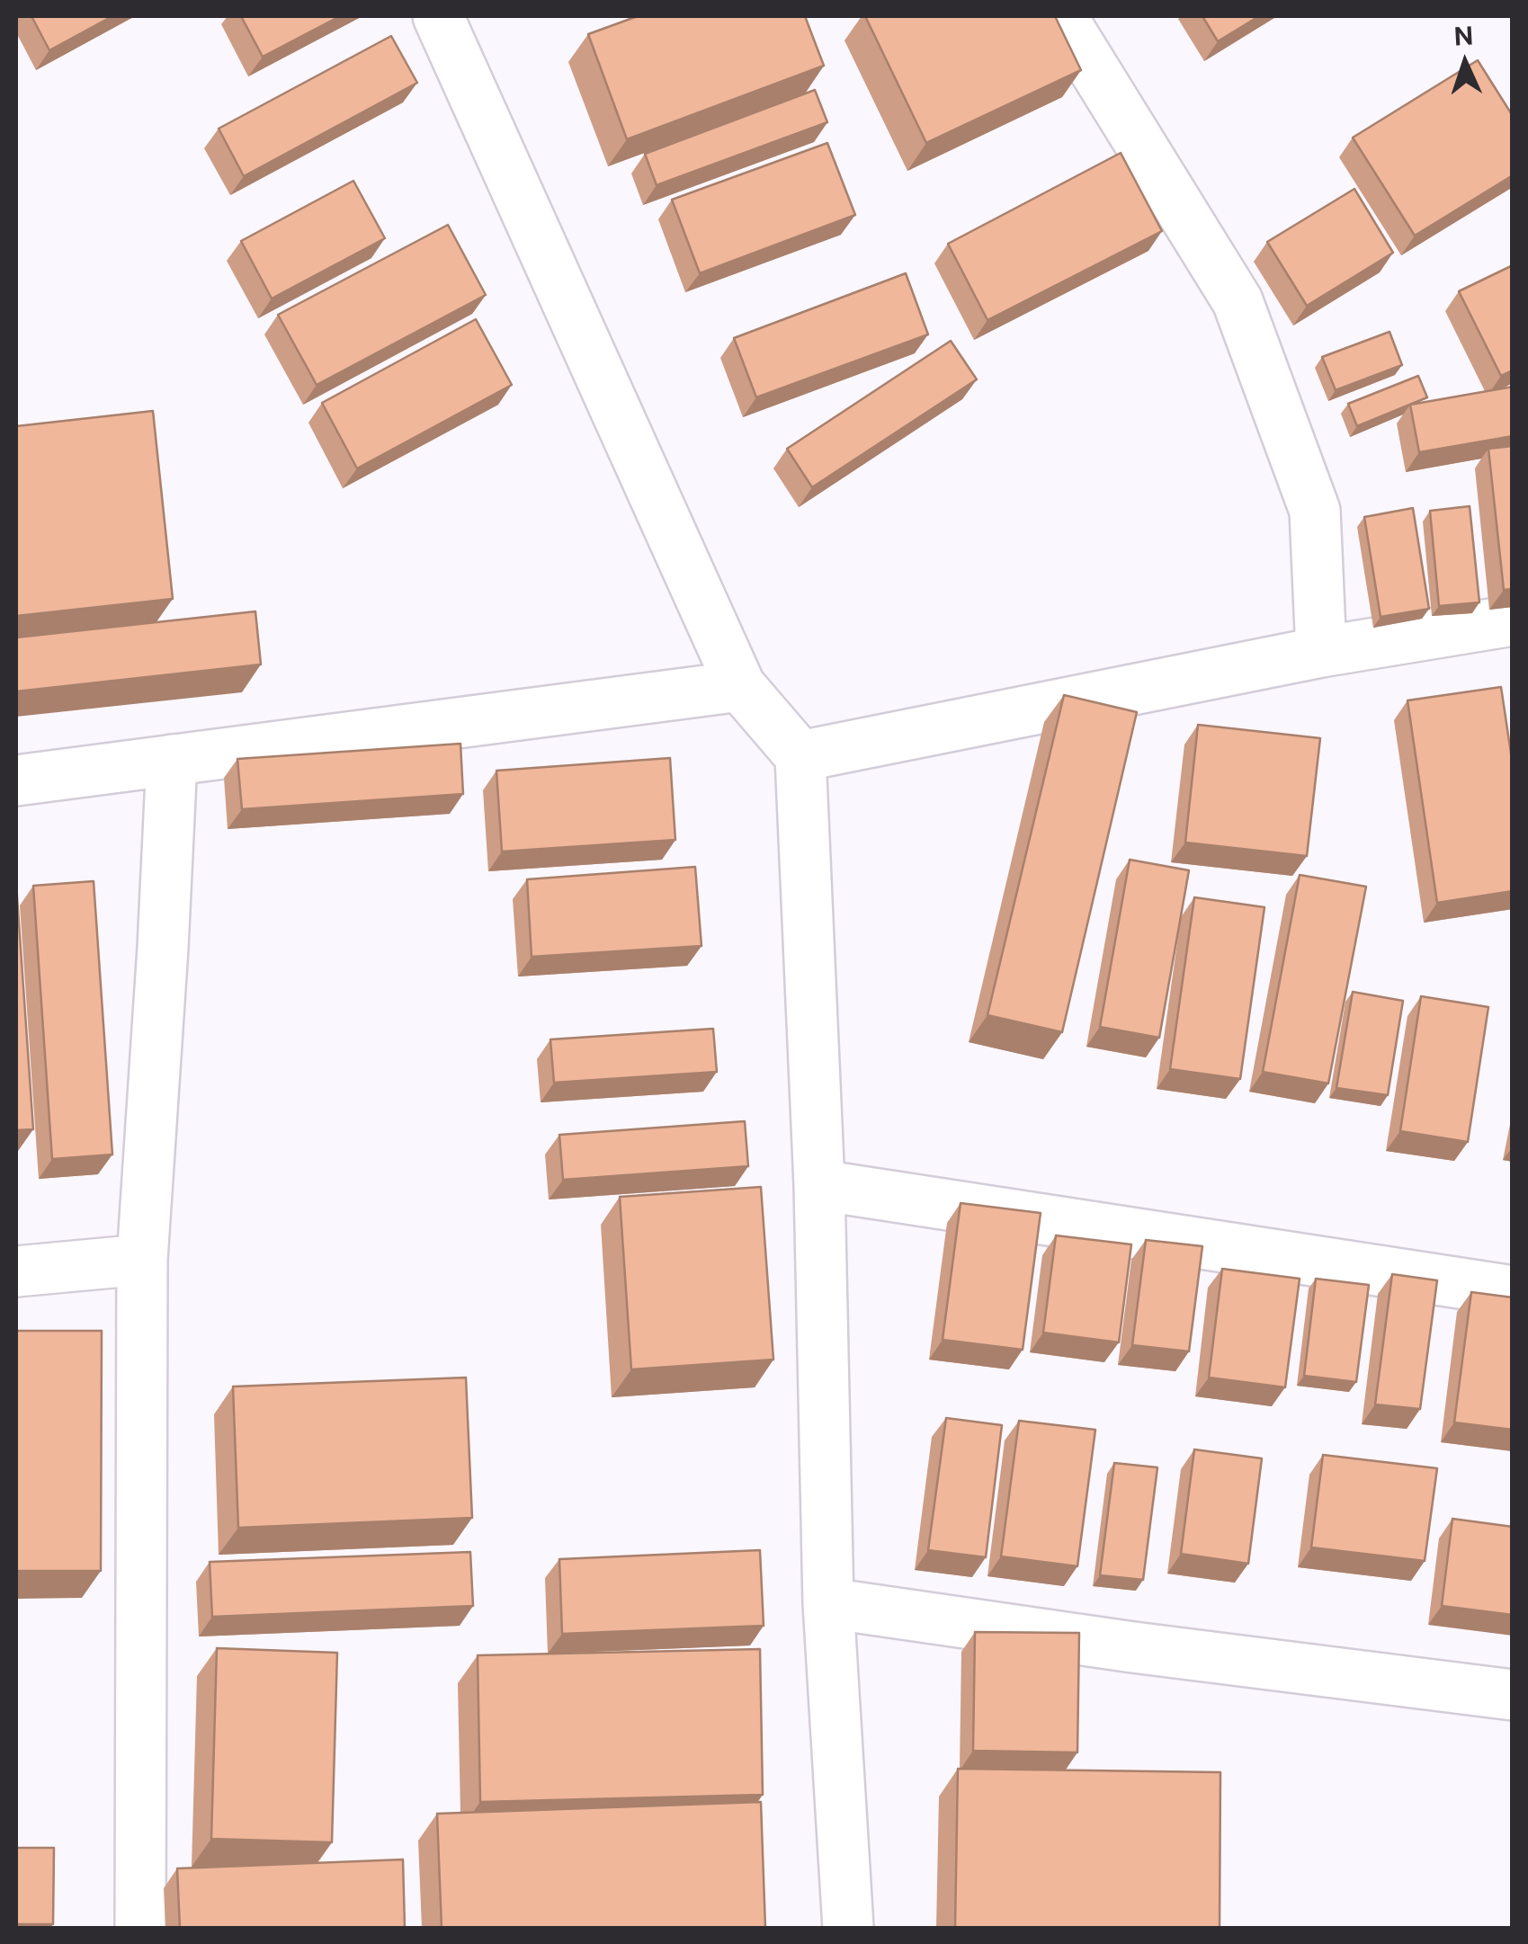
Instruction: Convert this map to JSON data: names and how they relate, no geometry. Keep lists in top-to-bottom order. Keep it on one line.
{"north":"top"}
